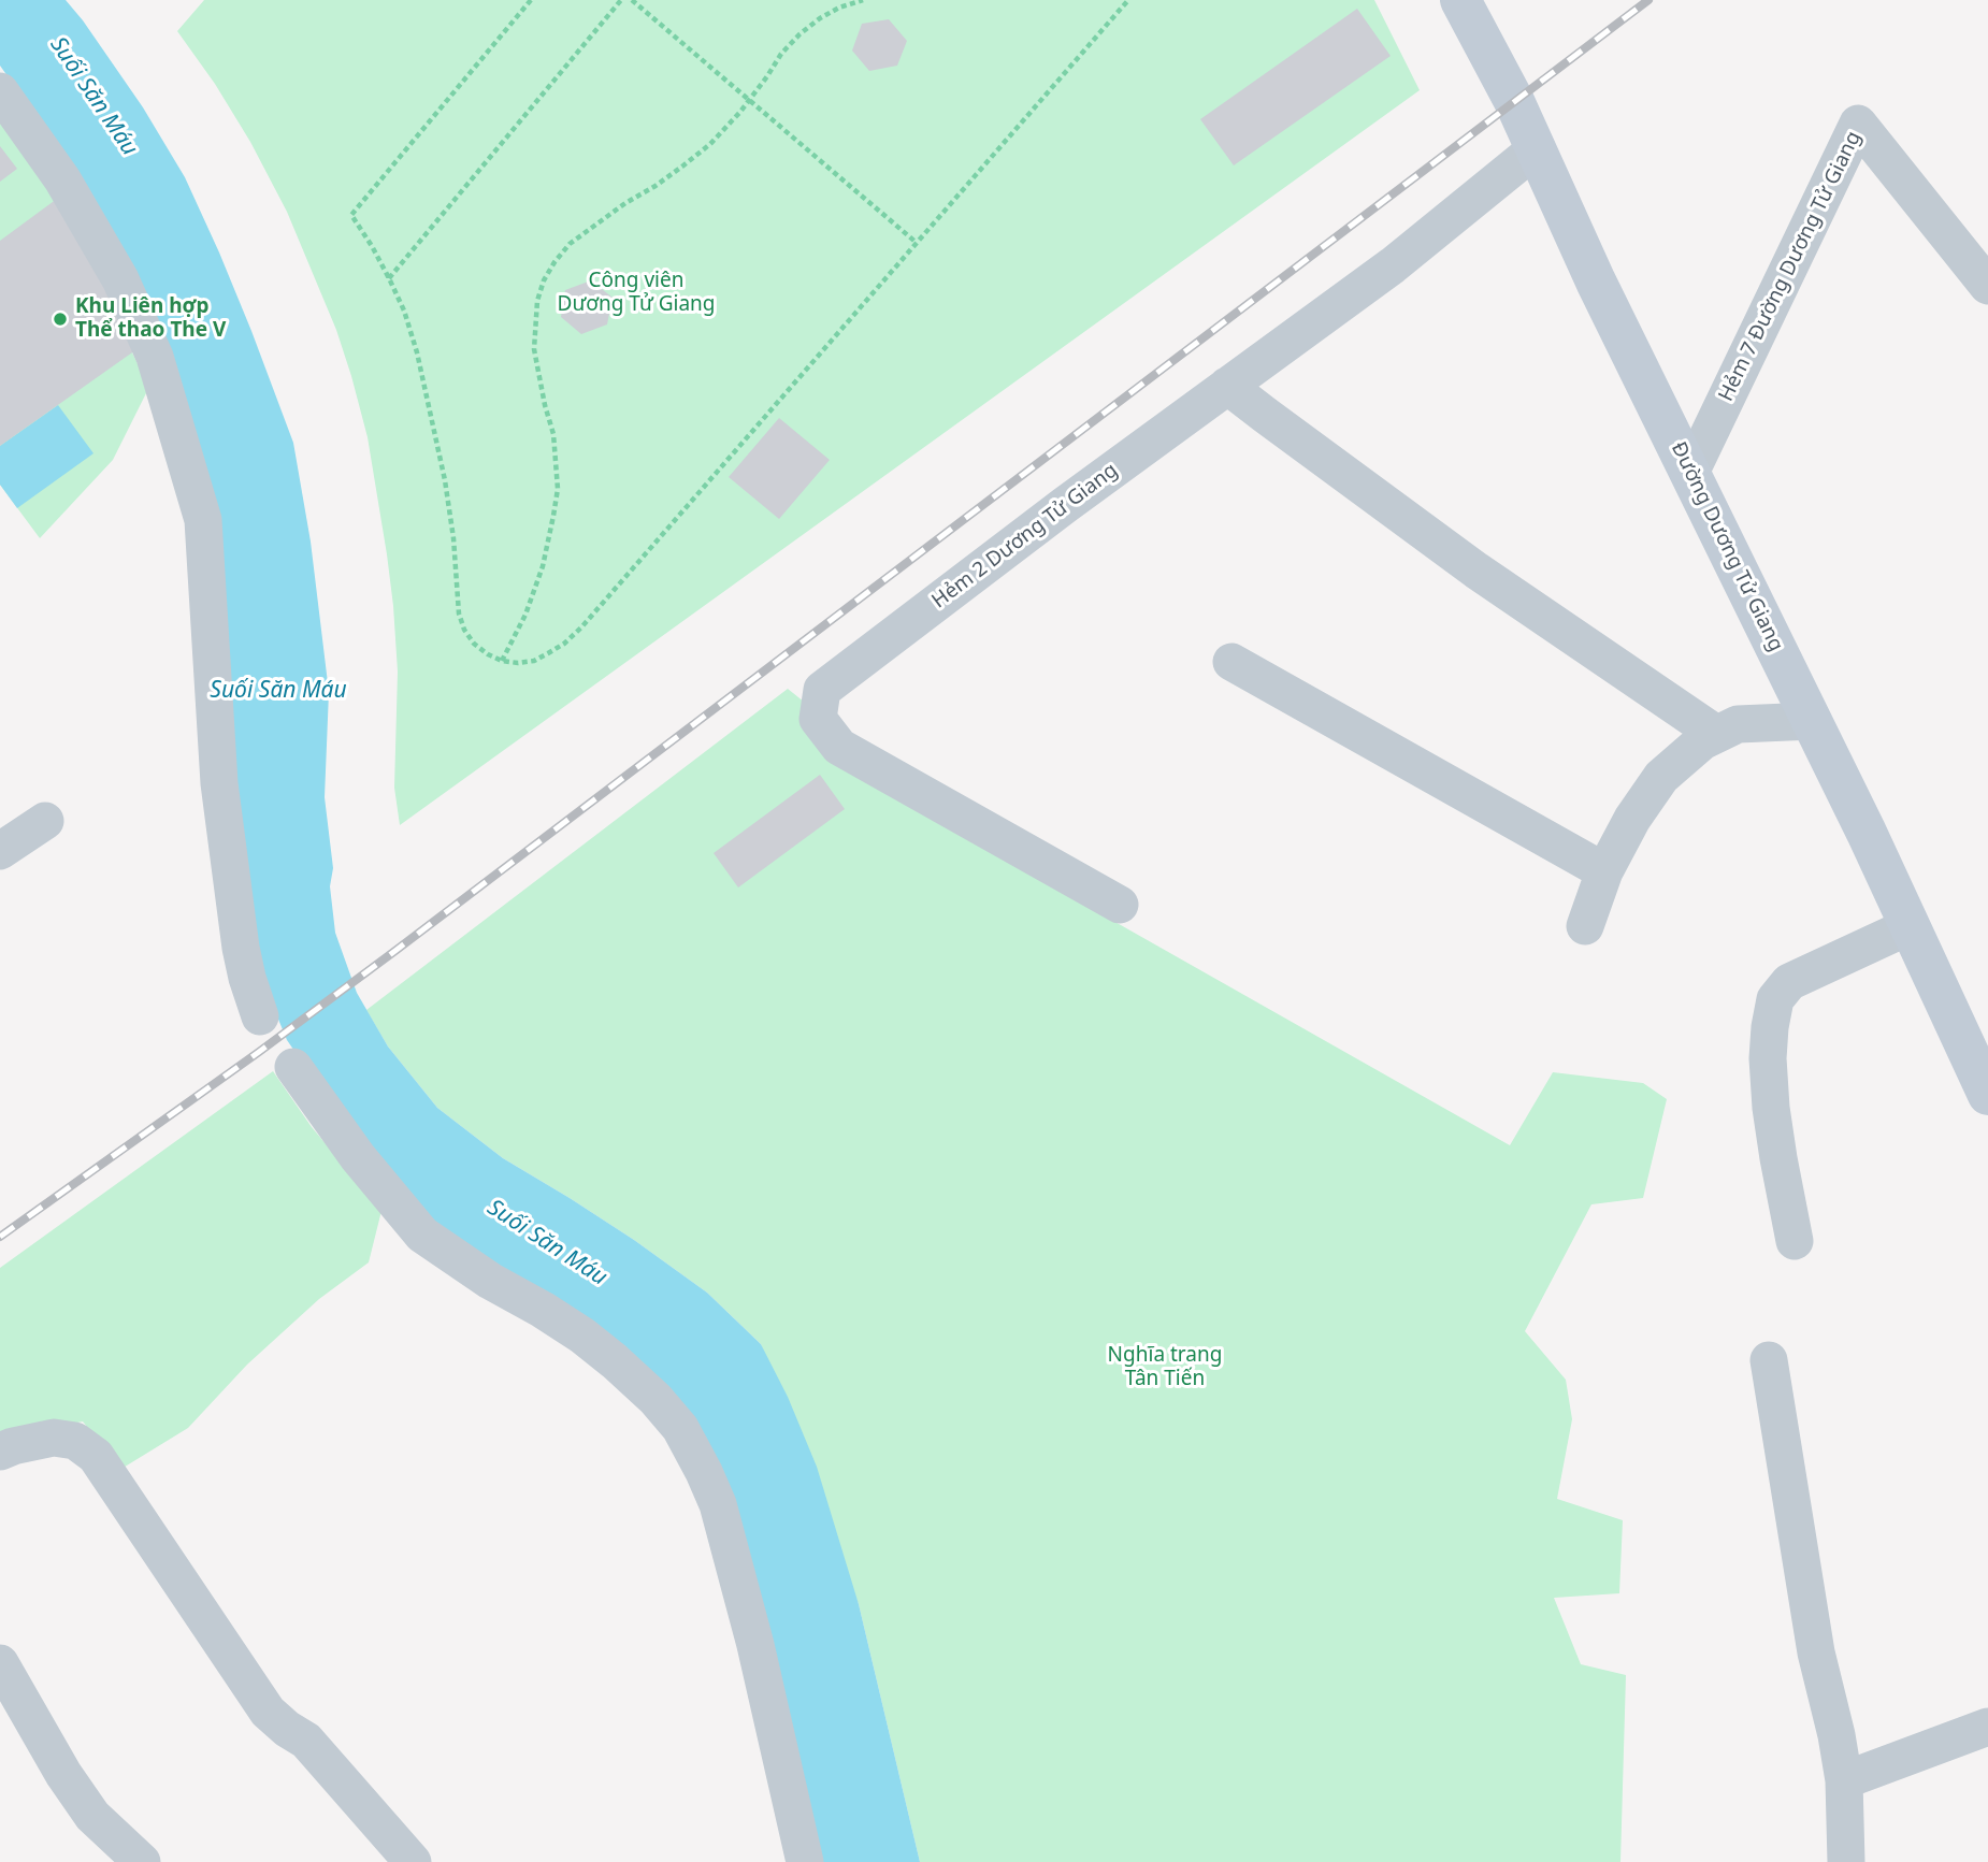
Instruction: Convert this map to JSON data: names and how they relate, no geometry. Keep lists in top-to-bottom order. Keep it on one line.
{"streets":{"main road":["Đường Dương Tử Giang"],"street":["Hẻm 7 Đường Dương Tử Giang","Hẻm 2 Dương Tử Giang"]},"crossings":[["Hẻm 7 Đường Dương Tử Giang","Đường Dương Tử Giang"],["Hẻm 2 Dương Tử Giang","Đường Dương Tử Giang"]],"water":["Suối Săn Máu"],"parks":["Công viên Dương Tử Giang","Nghĩa trang Tân Tiến"],"places":["Khu Liên hợp Thể thao The V"]}
